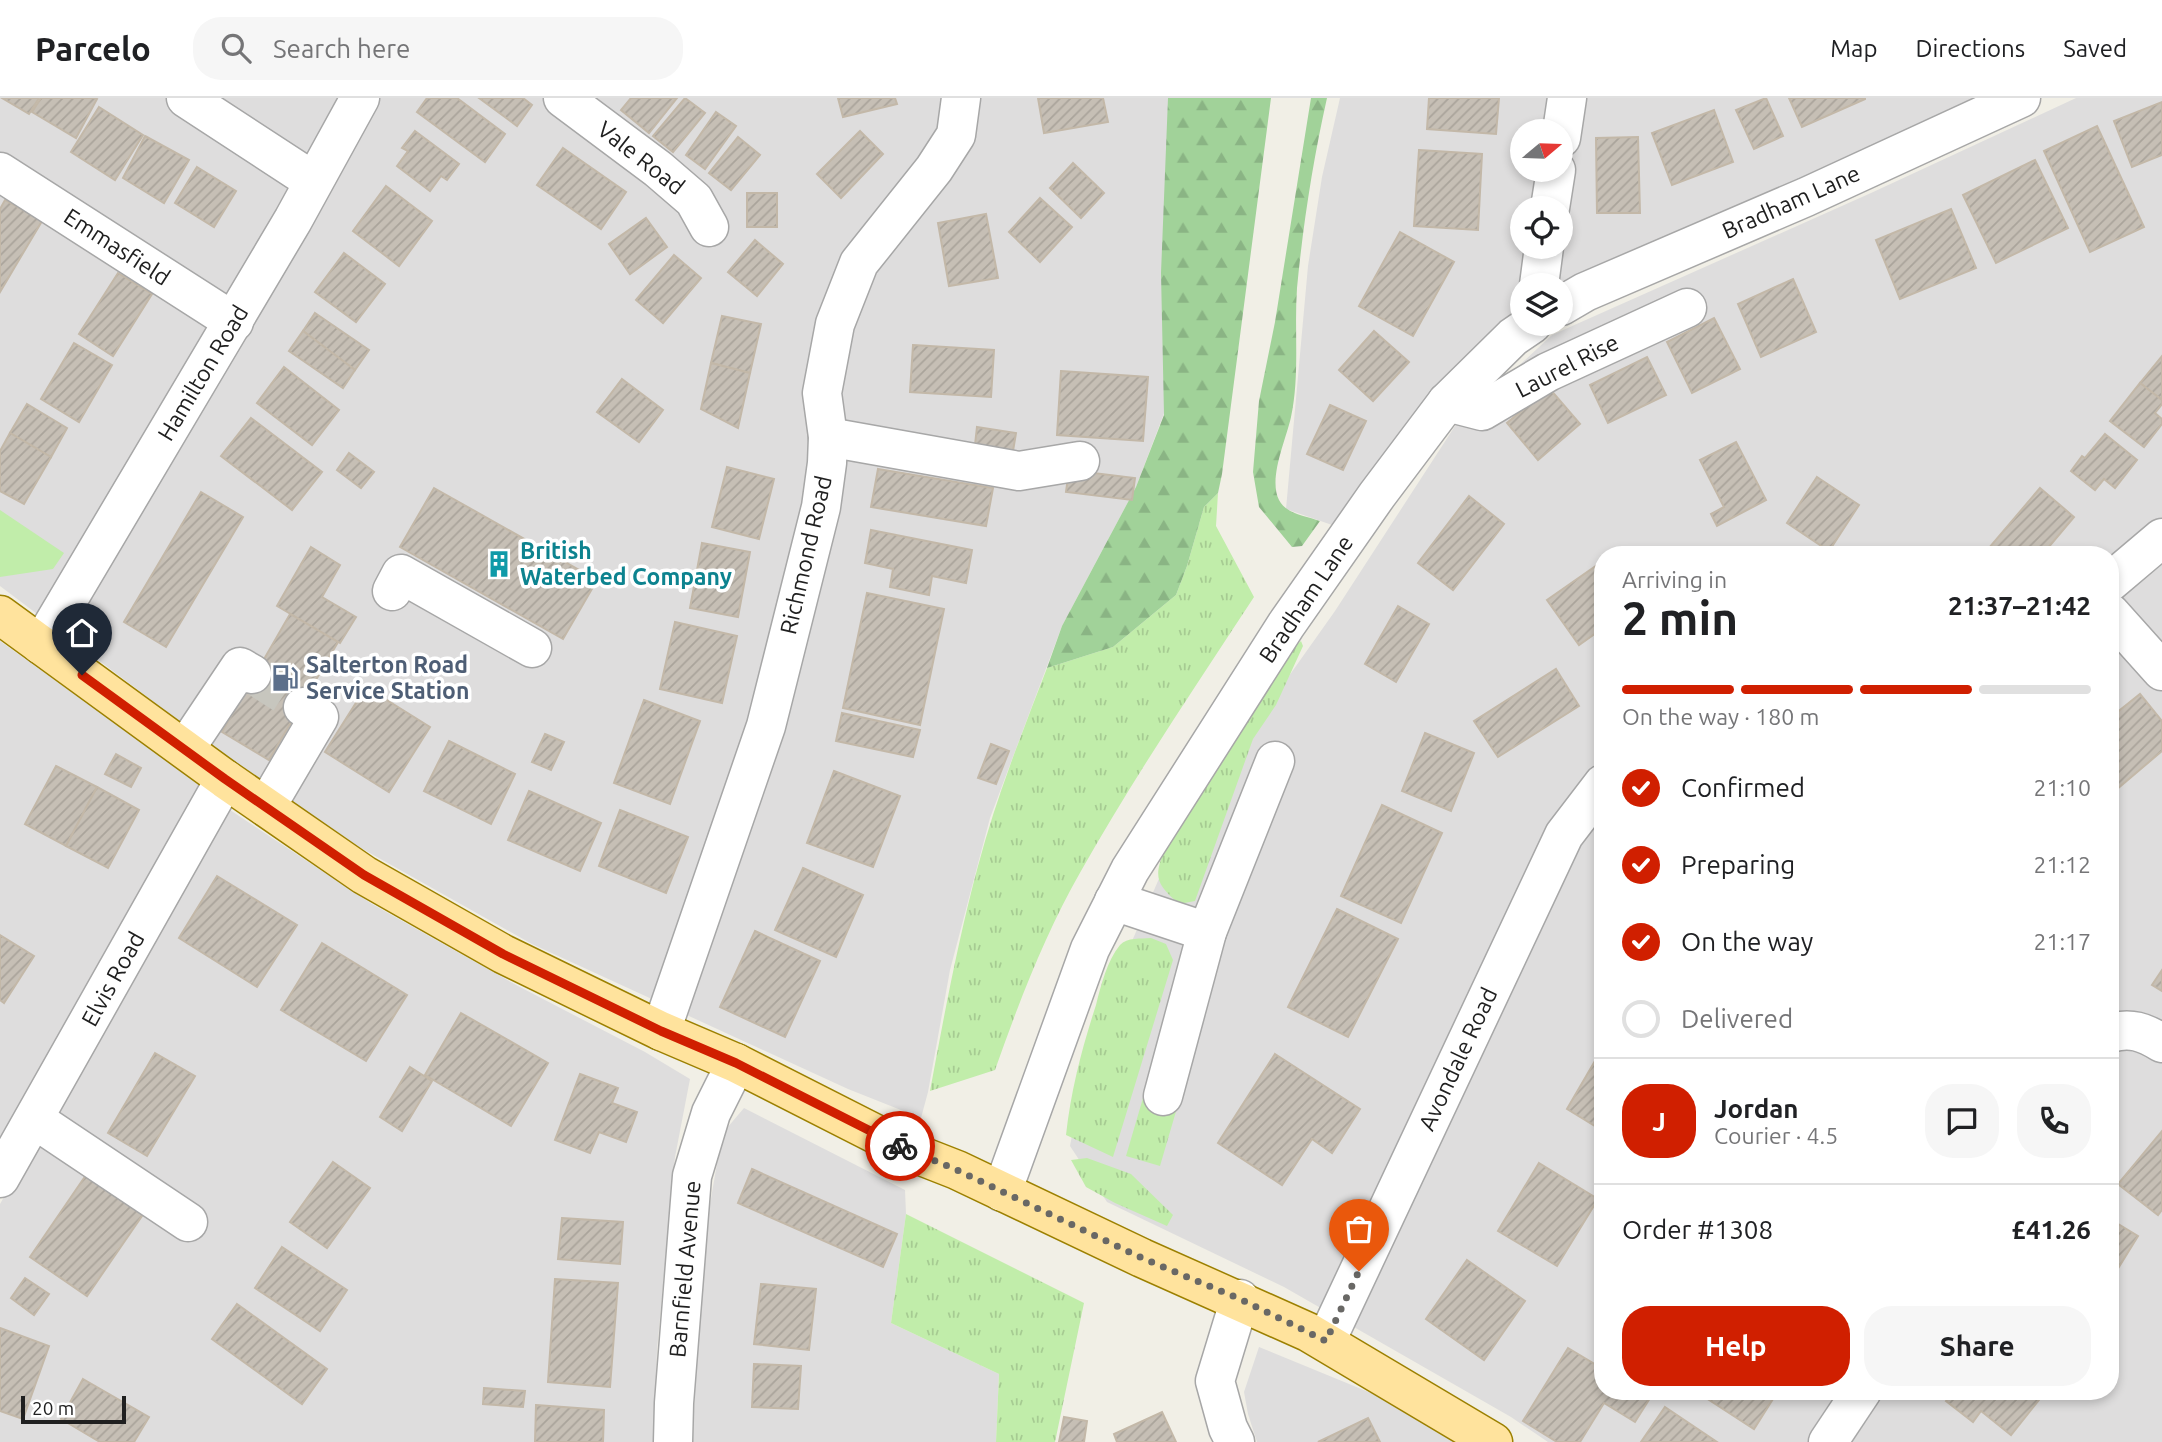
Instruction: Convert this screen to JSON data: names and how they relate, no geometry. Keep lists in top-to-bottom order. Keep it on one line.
{"streets":{"street":["Vale Road","Bradham Lane","Emmasfield","Laurel Rise","Hamilton Road","Richmond Road","Elvis Road","Avondale Road","Barnfield Avenue"]},"crossings":[["Bradham Lane","Laurel Rise"],["Emmasfield","Hamilton Road"]],"places":{"building":["British Waterbed Company"],"fuel station":["Salterton Road Service Station"]},"scale_bar":"20 m","north":"right","page":{"header":"Parcelo","search":"Search here","nav":["Map","Directions","Saved"],"heading":["2 min","Arriving in","21:37–21:42"],"panel":["Jordan","Courier · 4.5","Order #1308","£41.26"],"bar":"On the way · 180 m","list":[["Confirmed","21:10"],["Preparing","21:12"],["On the way","21:17"],"Delivered"],"round":"J","buttons":["Help","Share"],"scale":"20 m"}}
